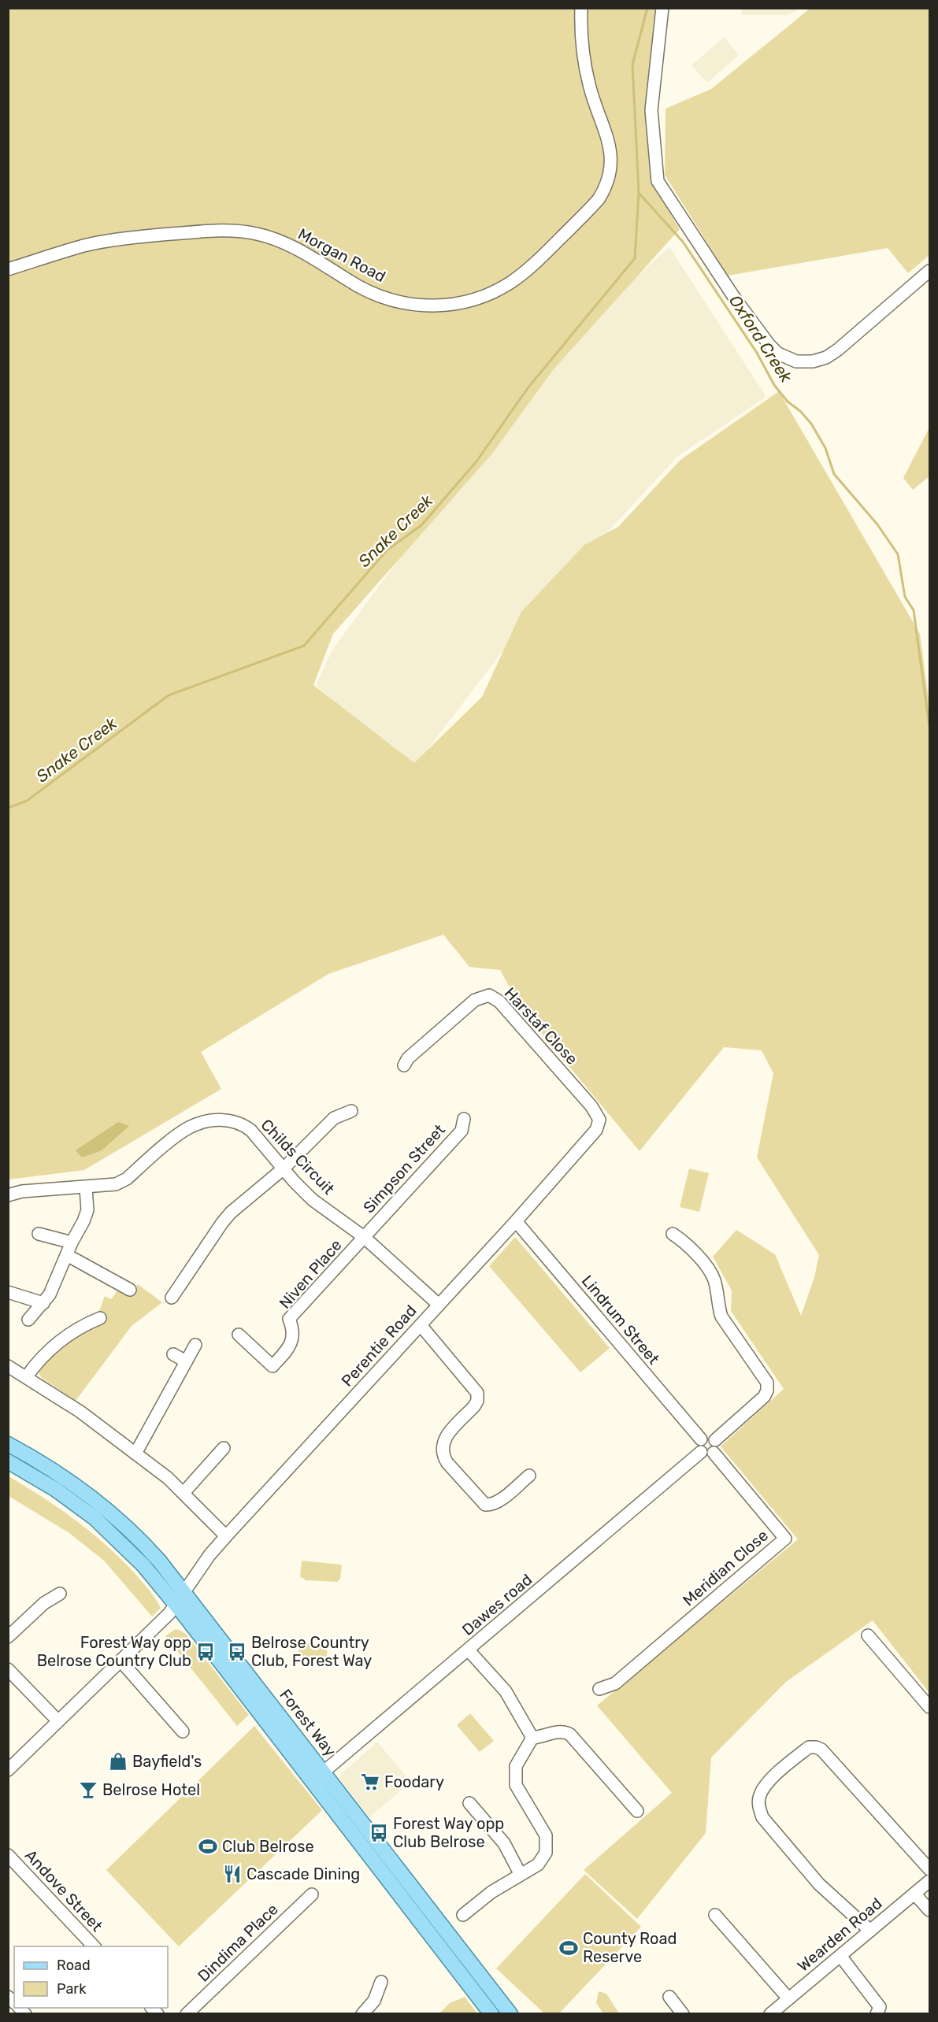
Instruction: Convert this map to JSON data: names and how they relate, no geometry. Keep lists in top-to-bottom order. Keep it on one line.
{"streets":{"main road":["Forest Way"],"street":["Morgan Road","Harstaf Close","Childs Circuit","Simpson Street","Niven Place","Lindrum Street","Perentie Road","Meridian Close","Dawes road","Andove Street","Wearden Road","Dindima Place"]},"crossings":[["Harstaf Close","Perentie Road"],["Childs Circuit","Simpson Street"],["Childs Circuit","Niven Place"],["Childs Circuit","Perentie Road"],["Simpson Street","Niven Place"],["Lindrum Street","Perentie Road"],["Lindrum Street","Meridian Close"],["Lindrum Street","Dawes road"],["Perentie Road","Forest Way"],["Meridian Close","Dawes road"],["Dawes road","Forest Way"]],"water":["Oxford Creek","Snake Creek"],"places":{"bus stop":["Forest Way opp Belrose Country Club","Belrose Country Club, Forest Way","Forest Way opp Club Belrose"],"shop":["Bayfield's"],"supermarket":["Foodary"],"bar":["Belrose Hotel"],"sports":["Club Belrose","County Road Reserve"],"restaurant":["Cascade Dining"]},"legend":["Road","Park"]}
